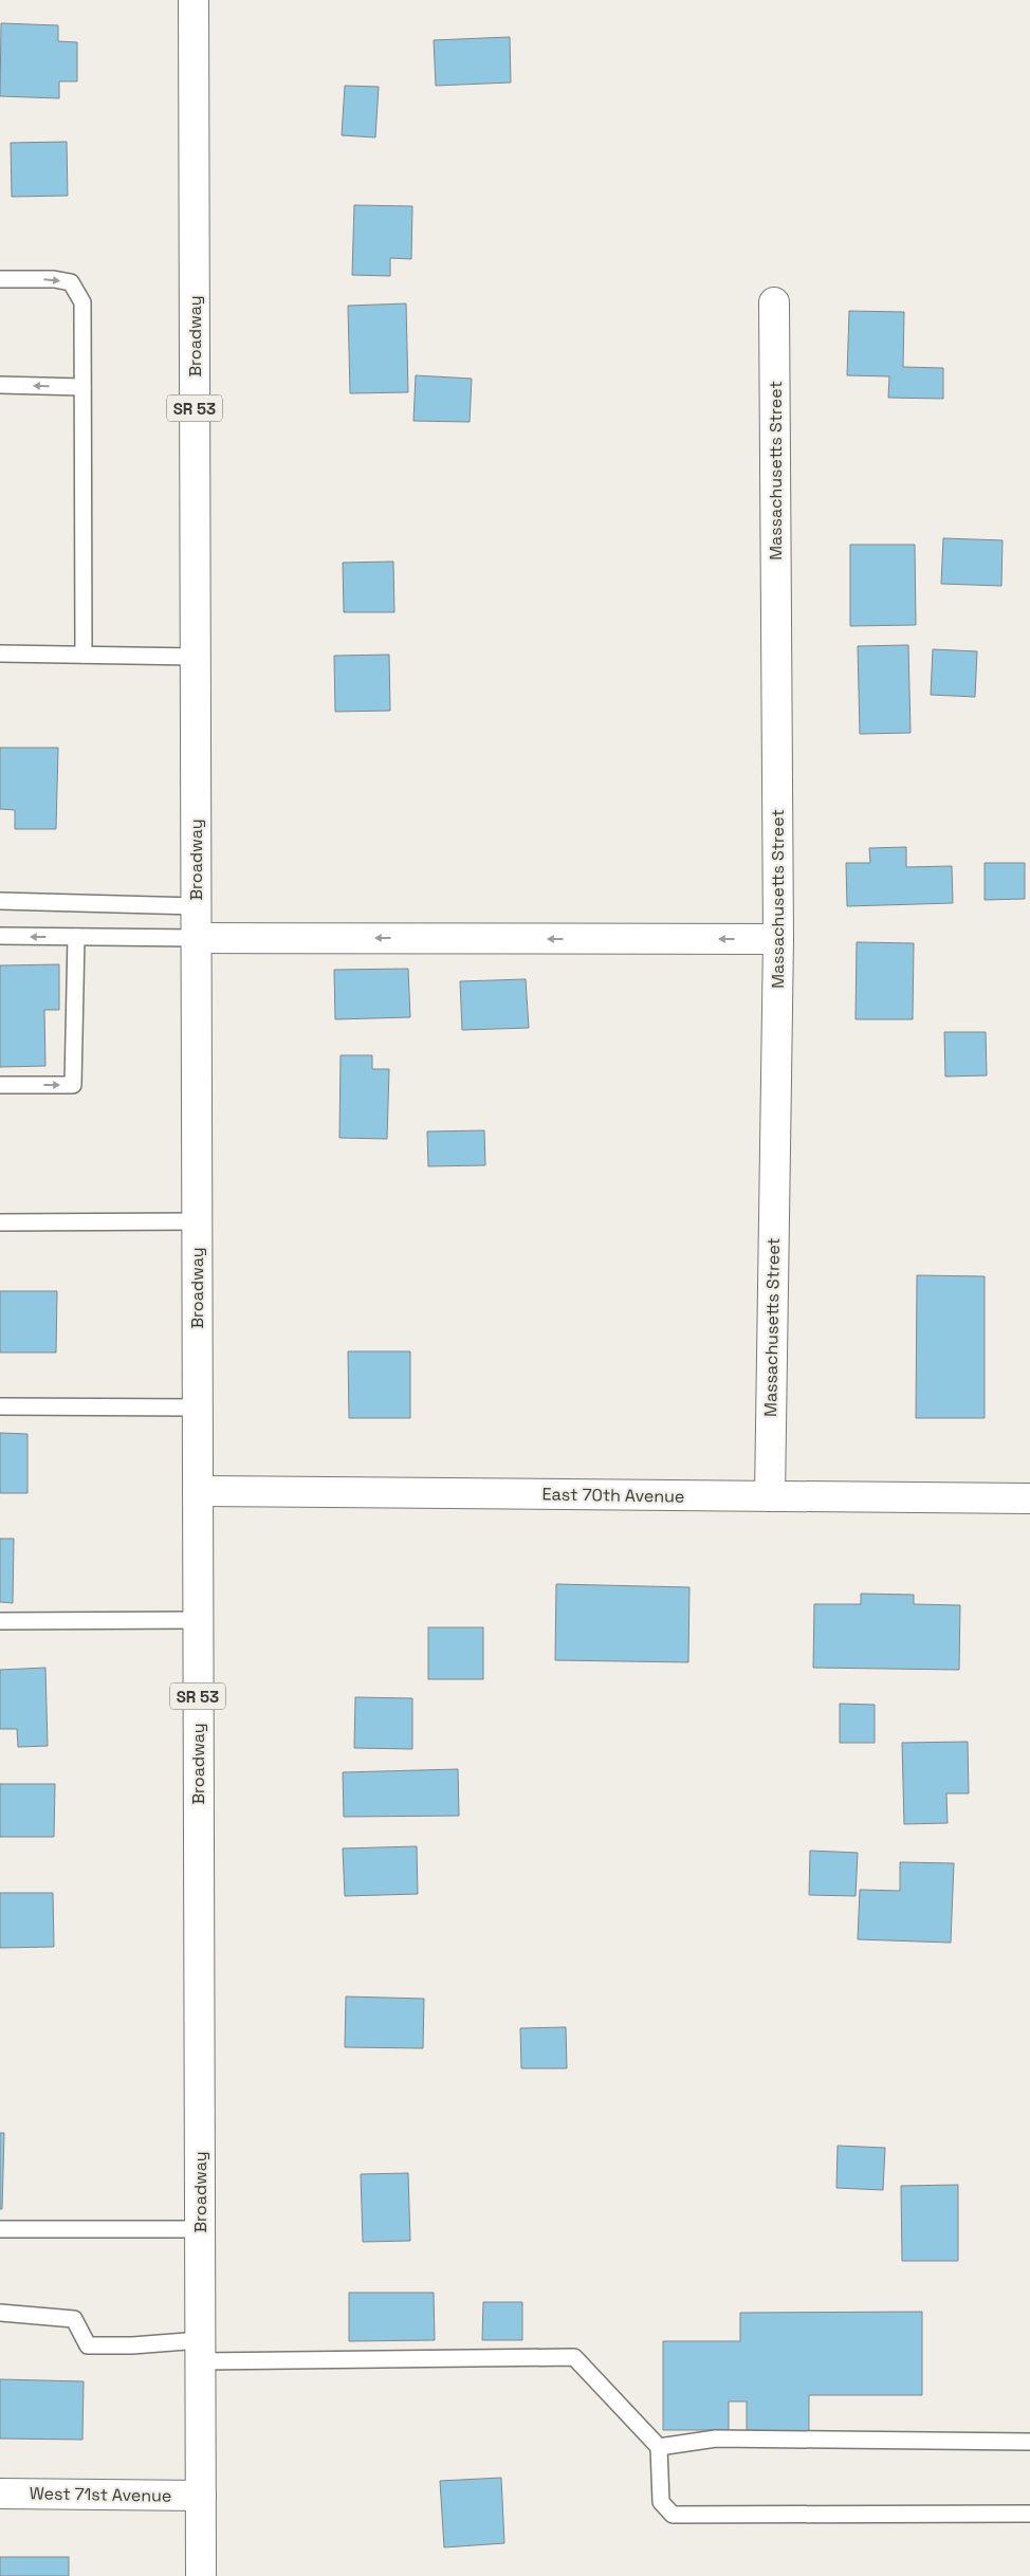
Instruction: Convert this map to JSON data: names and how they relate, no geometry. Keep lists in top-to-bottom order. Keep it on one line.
{"streets":{"street":["Broadway","SR 53","Massachusetts Street","East 70th Avenue","West 71st Avenue"]},"crossings":[["Broadway","East 70th Avenue"],["Broadway","West 71st Avenue"],["Massachusetts Street","East 70th Avenue"]]}
